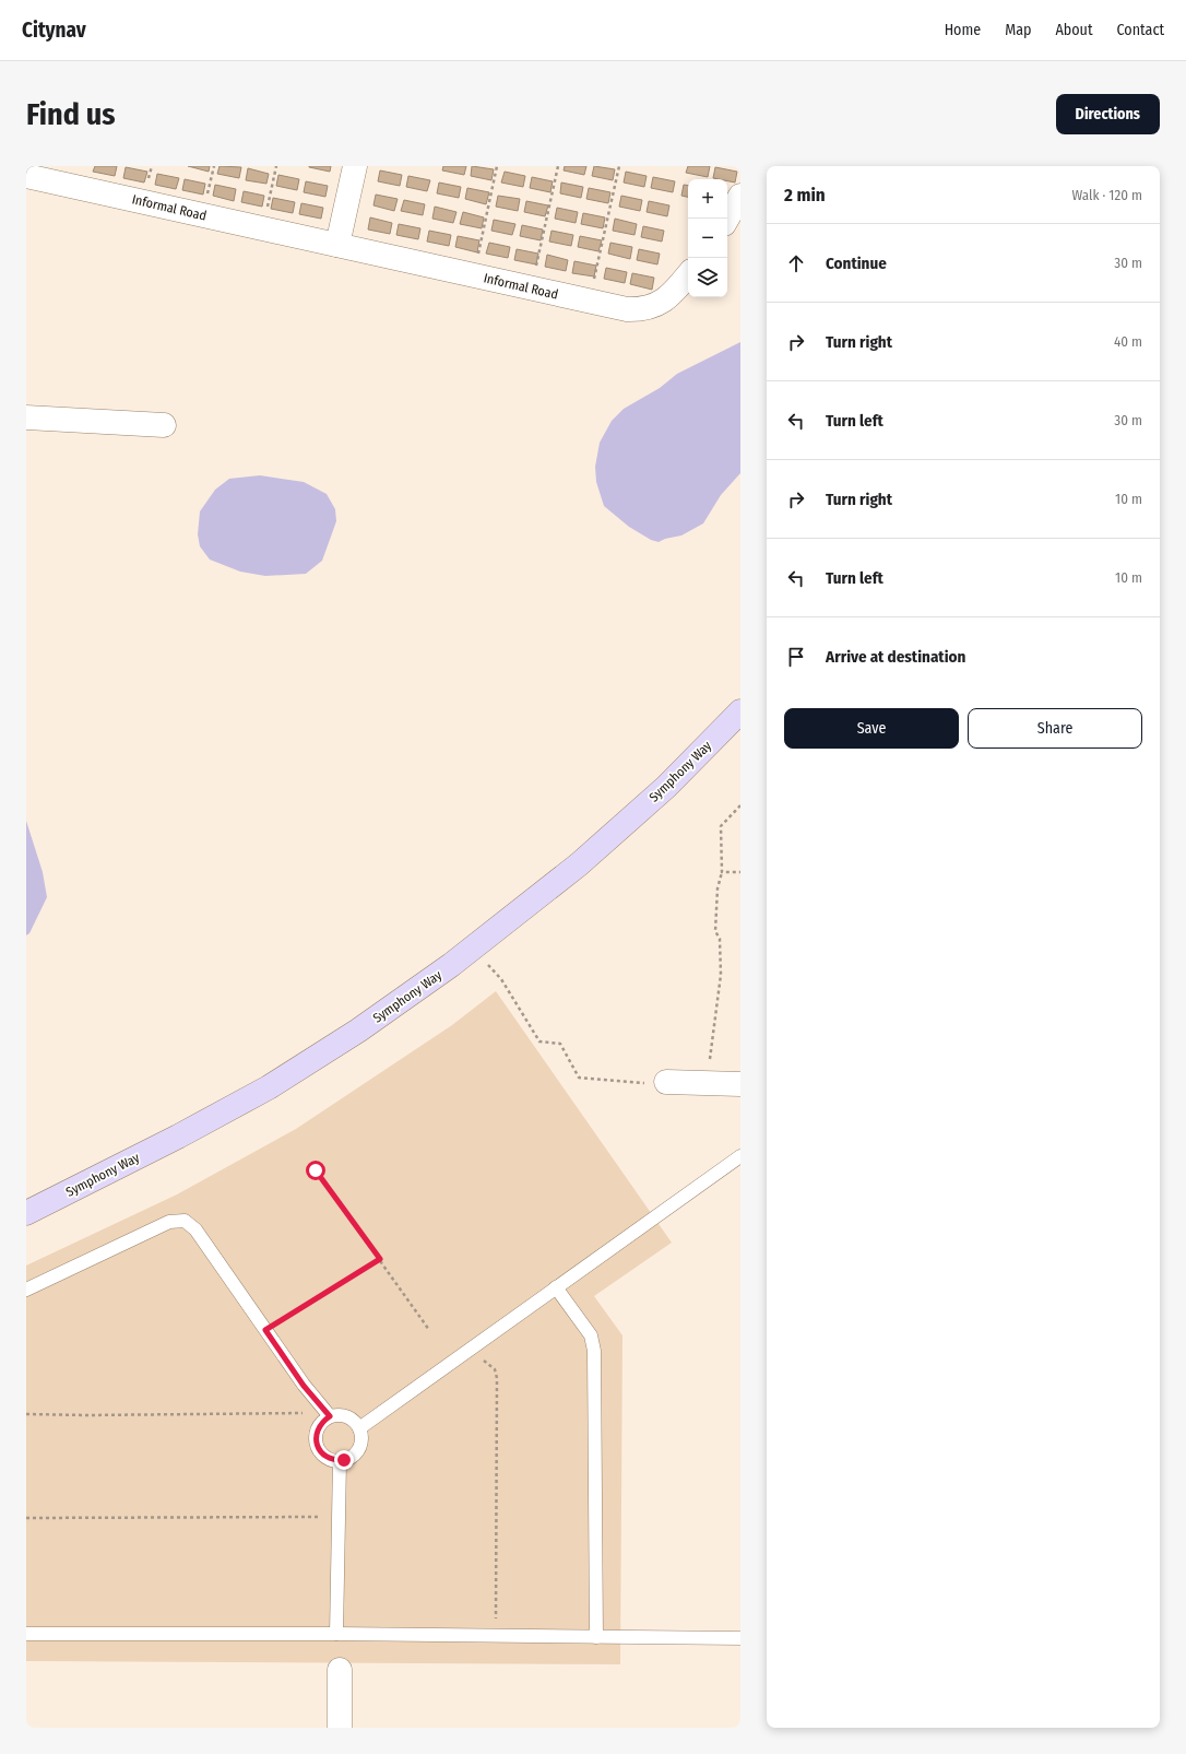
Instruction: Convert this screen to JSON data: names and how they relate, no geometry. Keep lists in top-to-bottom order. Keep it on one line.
{"streets":{"main road":["Symphony Way"],"street":["Informal Road"]},"page":{"header":"Citynav","nav":["Home","Map","About","Contact"],"buttons":["Directions",["Save","Share"]],"title":"Find us","heading":["2 min","Walk · 120 m"],"map_buttons":["+","−"],"list":[["Continue","30 m"],["Turn right","40 m"],["Turn left","30 m"],["Turn right","10 m"],["Turn left","10 m"],"Arrive at destination"]}}
